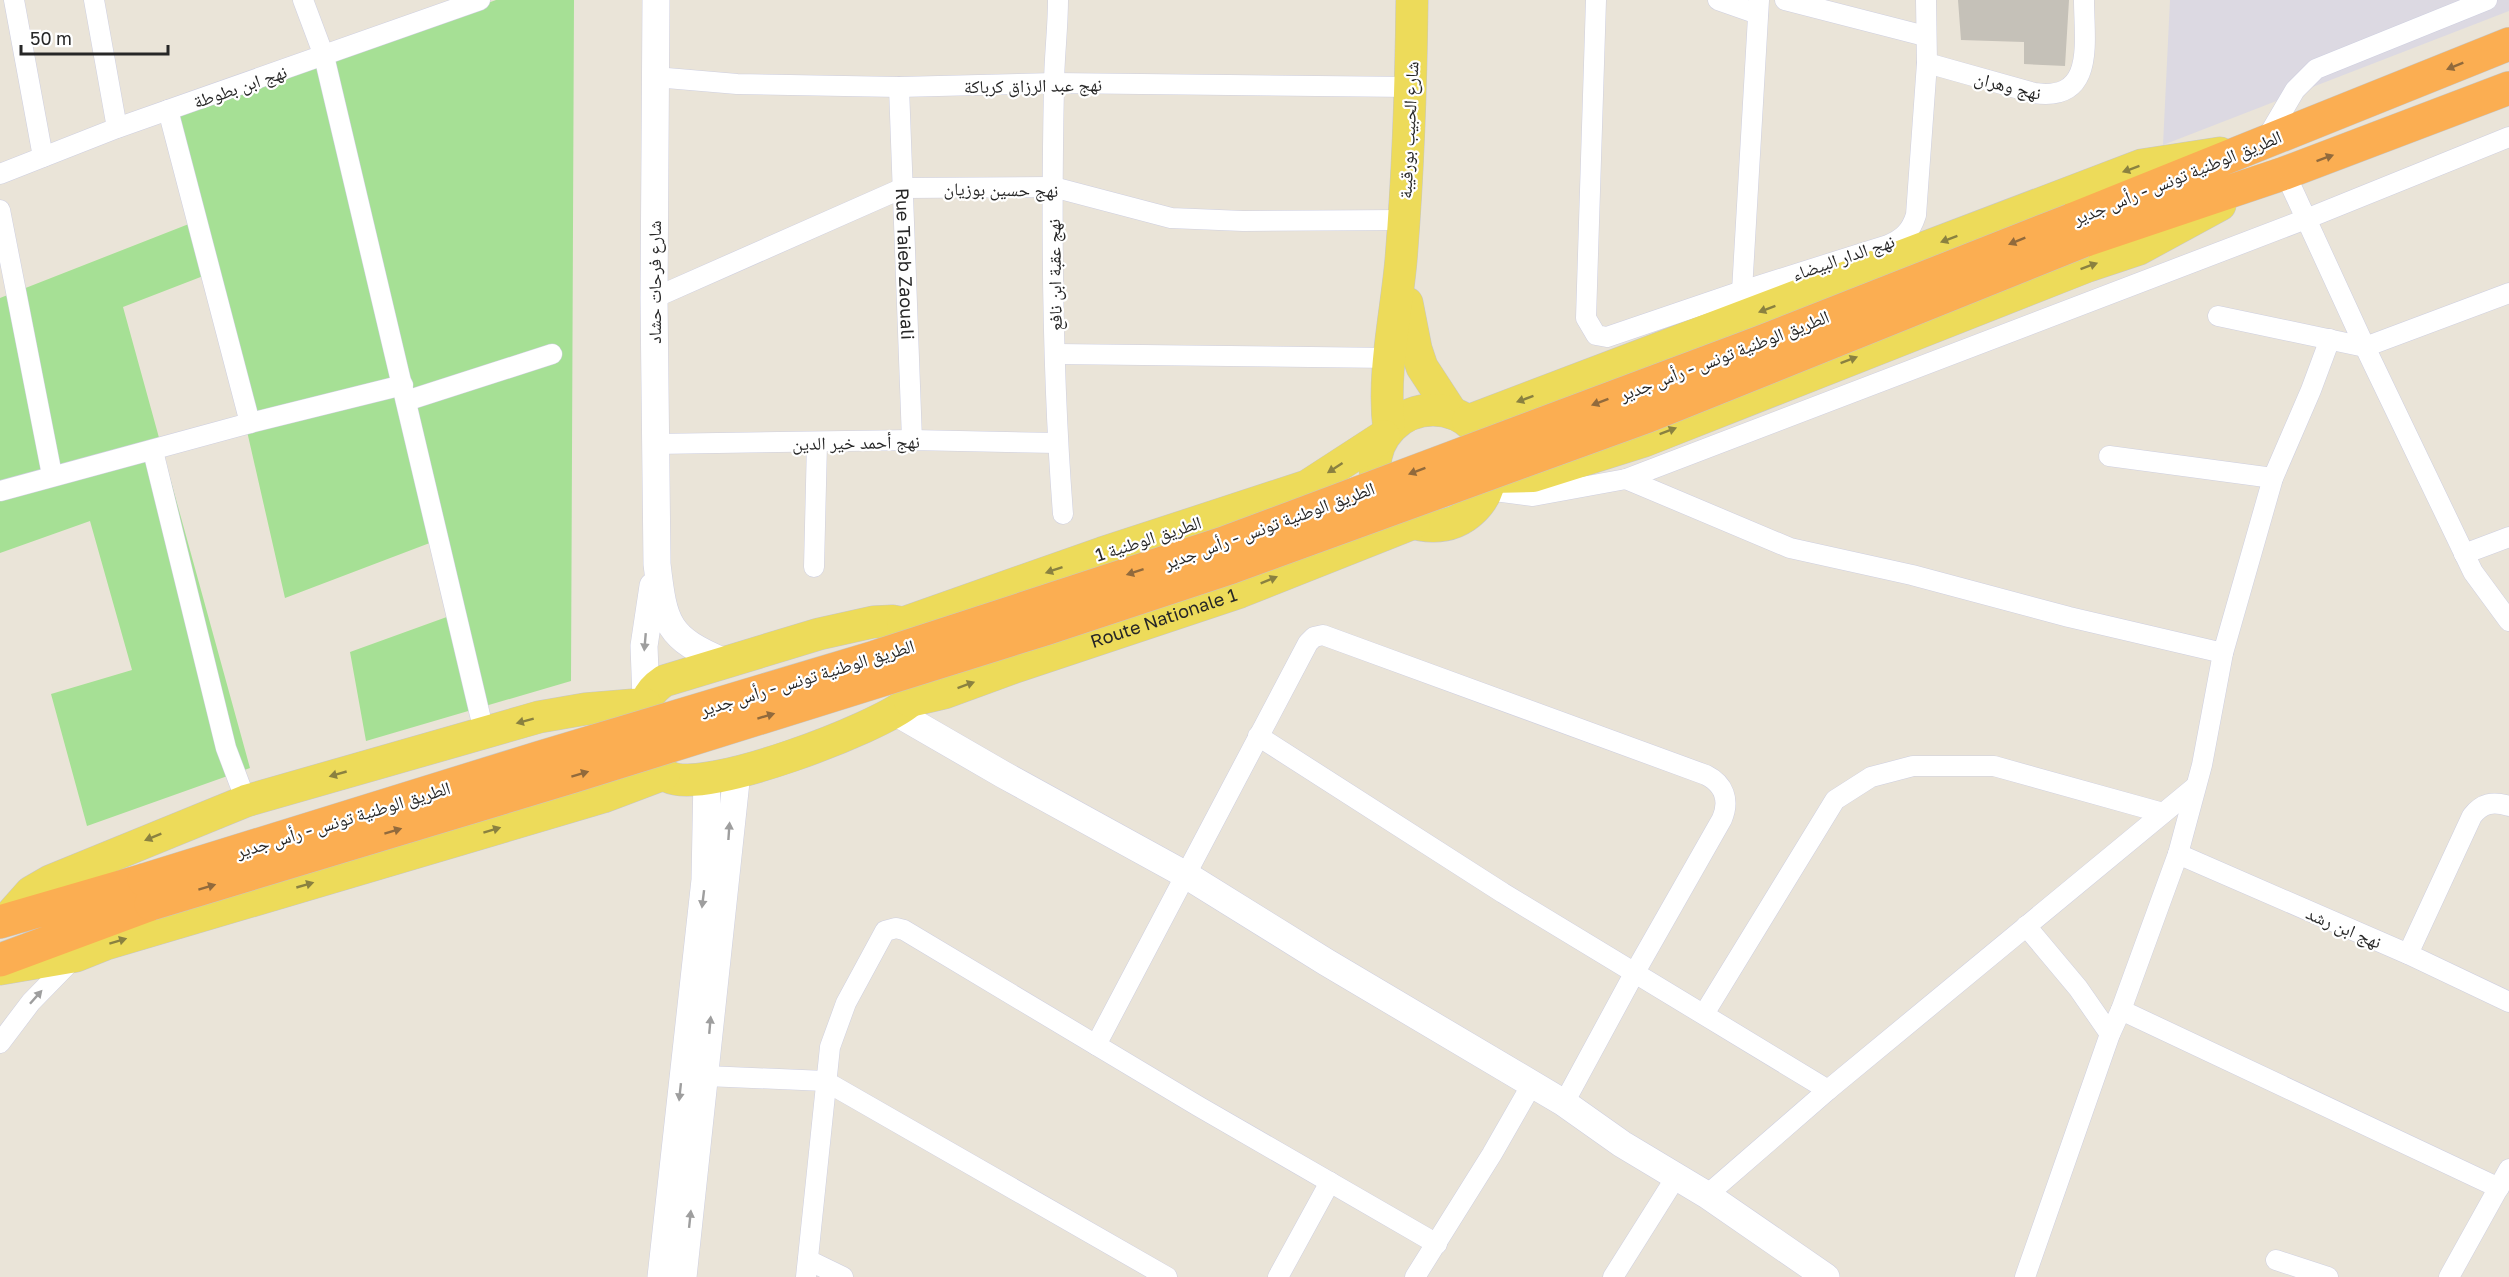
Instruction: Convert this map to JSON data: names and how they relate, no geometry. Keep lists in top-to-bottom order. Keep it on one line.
{"streets":{"highway":["الطريق الوطنية تونس - رأس جدير"],"main road":["شارع الحبيب بورقيبة","الطريق الوطنية 1","Route Nationale 1"],"street":["نهج عبد الرزاق كرباكة","نهج وهران","نهج ابن بطوطة","نهج حسين بوزيان","نهج الدار البيضاء","Rue Taieb Zaouali","نهج عقبة ابن نافع","شارع فرحات حشاد","نهج أحمد خير الدين","نهج ابن رشد"]},"crossings":[["نهج عبد الرزاق كرباكة","شارع الحبيب بورقيبة"],["نهج عبد الرزاق كرباكة","Rue Taieb Zaouali"],["نهج عبد الرزاق كرباكة","نهج عقبة ابن نافع"],["نهج عبد الرزاق كرباكة","شارع فرحات حشاد"],["نهج وهران","نهج الدار البيضاء"],["شارع الحبيب بورقيبة","نهج حسين بوزيان"],["نهج حسين بوزيان","Rue Taieb Zaouali"],["نهج حسين بوزيان","نهج عقبة ابن نافع"],["نهج حسين بوزيان","شارع فرحات حشاد"],["Rue Taieb Zaouali","نهج أحمد خير الدين"],["نهج عقبة ابن نافع","نهج أحمد خير الدين"],["شارع فرحات حشاد","نهج أحمد خير الدين"],["الطريق الوطنية 1","Route Nationale 1"]],"one_way":["الطريق الوطنية 1","Route Nationale 1"],"scale_bar":"50 m"}
